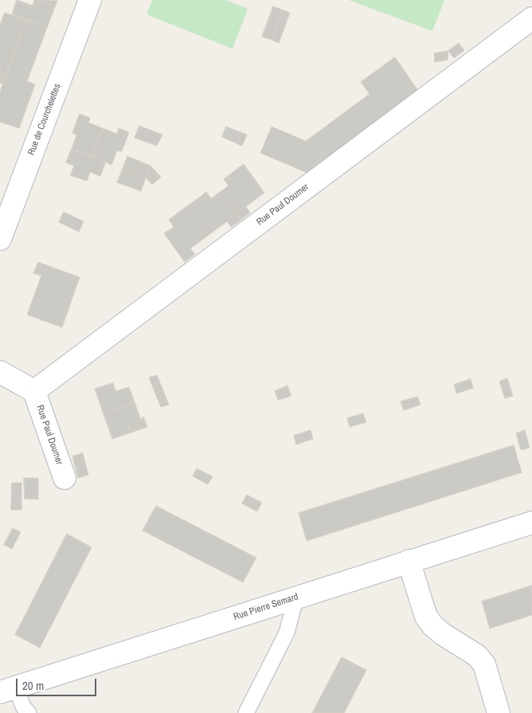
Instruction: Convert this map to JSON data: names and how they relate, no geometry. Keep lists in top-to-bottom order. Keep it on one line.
{"streets":{"street":["Rue de Courchelettes","Rue Paul Doumer","Rue Pierre Semard"]},"scale_bar":"20 m"}
